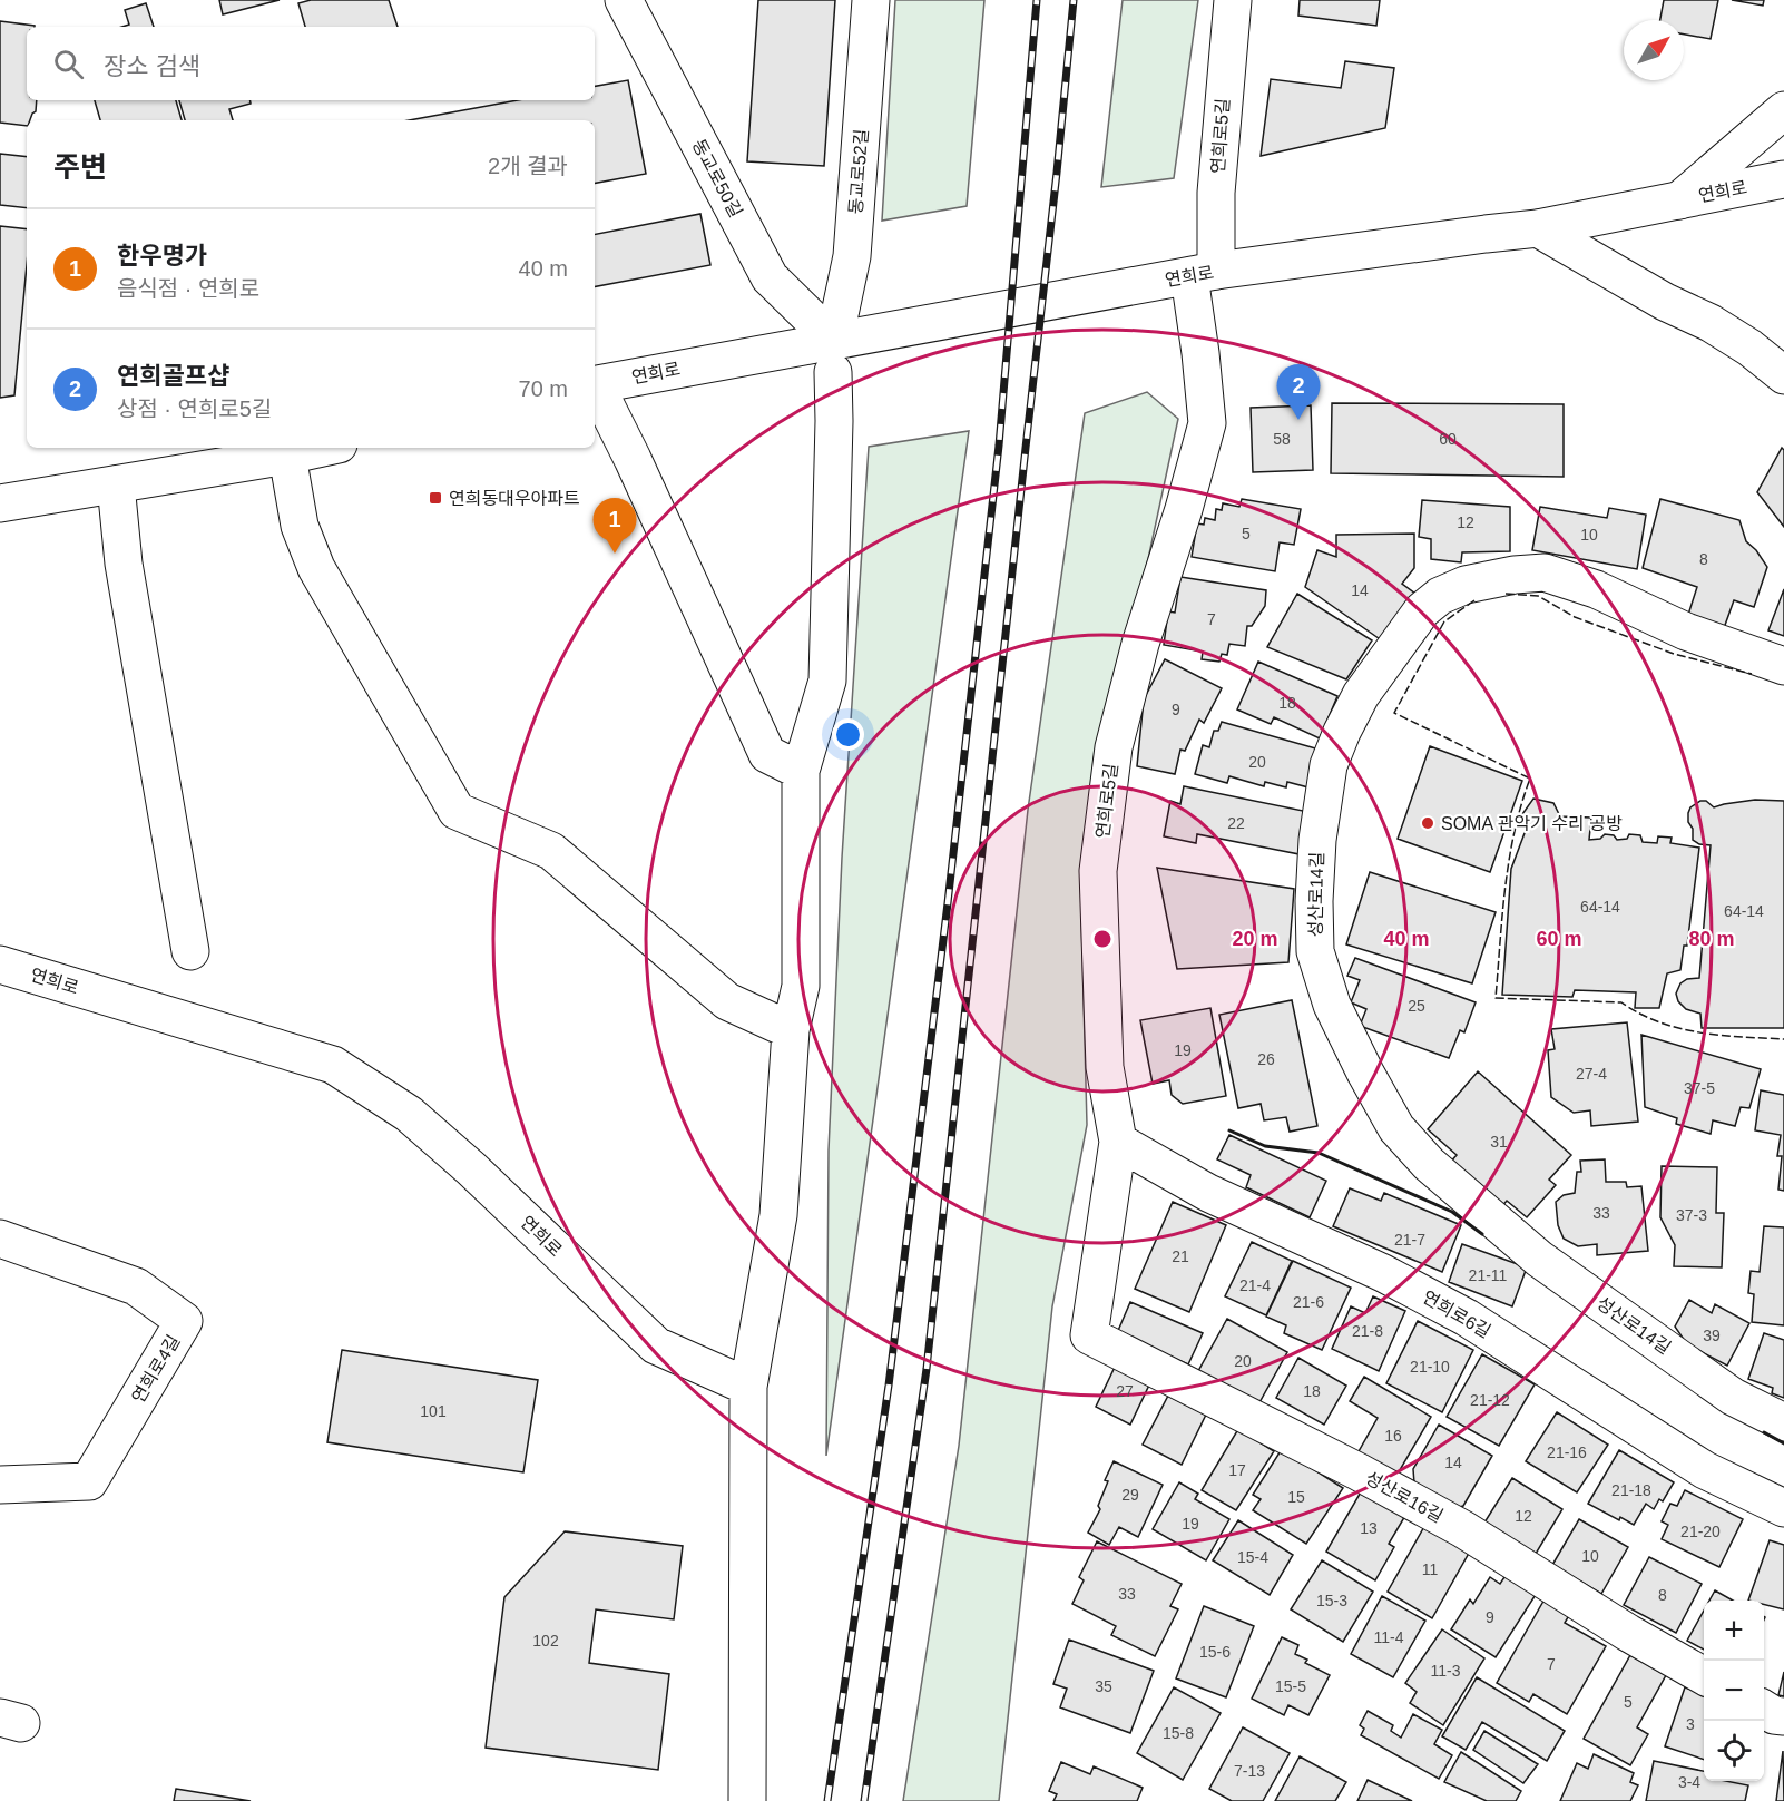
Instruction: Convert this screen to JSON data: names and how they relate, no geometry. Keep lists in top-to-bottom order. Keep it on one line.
{"streets":{"street":["연희로5길","동교로52길","동교로50길","연희로","성산로14길","연희로6길","연희로4길","성산로16길"]},"crossings":[["연희로5길","연희로"],["연희로5길","연희로6길"],["연희로5길","성산로16길"],["동교로52길","동교로50길"],["동교로52길","연희로"],["동교로50길","연희로"]],"places":{"transit":["연희동대우아파트"],"other":["SOMA 관악기 수리 공방"]},"house_numbers":["58","60","12","5","10","8","14","7","18","9","20","22","64-14","64-14","25","19","26","27-4","37-5","31","33","37-3","21-7","21","21-11","21-4","21-6","21-8","39","20","21-10","27","18","21-12","101","16","21-16","14","17","21-18","29","15","12","19","13","21-20","10","15-4","11","33","8","15-3","9","11-4","102","15-6","7","11-3","35","15-5","5","3","15-8","7-13","3-4"],"north":"top right","page":{"search":"장소 검색","heading":["주변","2개 결과"],"list":[{"mark":"1","name":"한우명가","note":"음식점 · 연희로","value":"40 m"},{"mark":"2","name":"연희골프샵","note":"상점 · 연희로5길","value":"70 m"}],"pins":["2","1"],"map_buttons":["+","−"]},"rings":["20 m","40 m","60 m","80 m"]}
